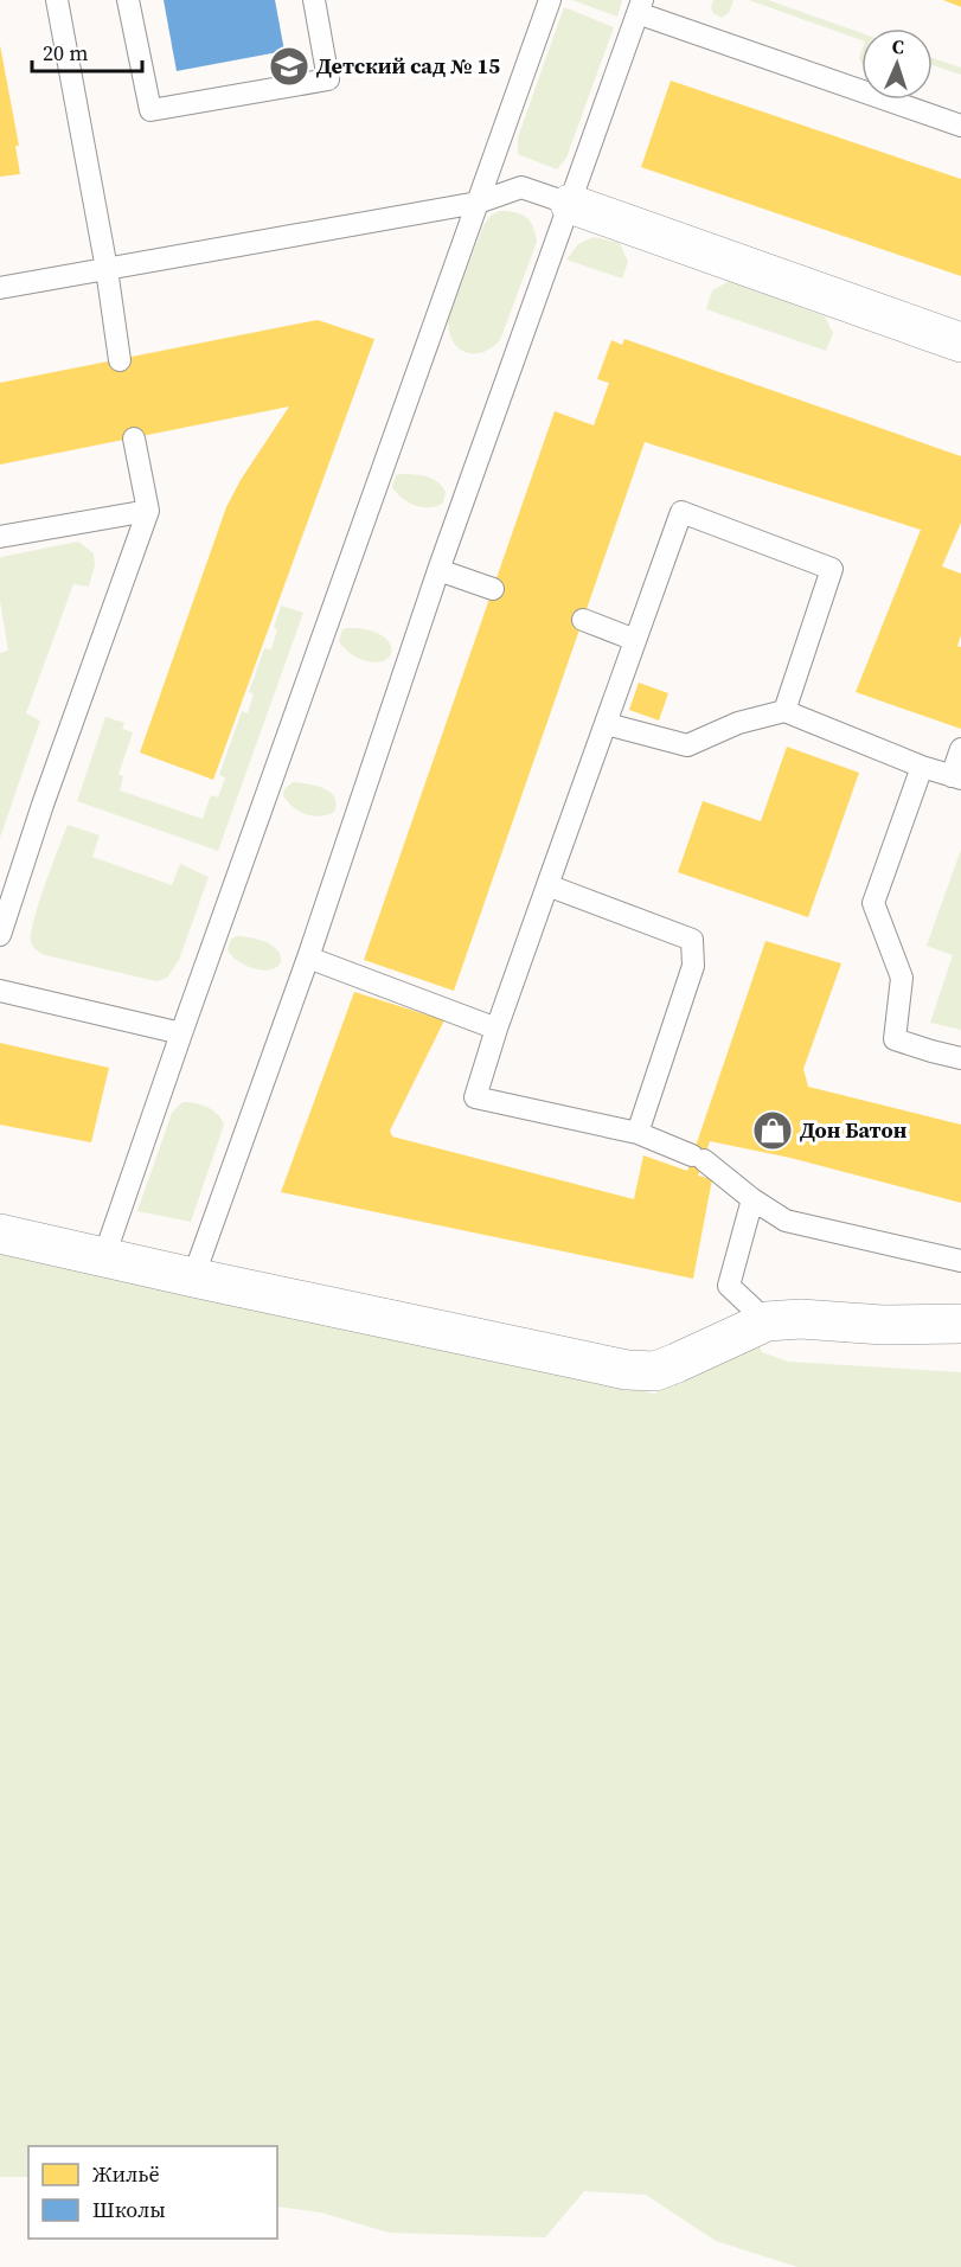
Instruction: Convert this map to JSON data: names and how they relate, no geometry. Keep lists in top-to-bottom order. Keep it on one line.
{"places":{"school or university":["Детский сад № 15"],"shop":["Дон Батон"]},"legend":["Жильё","Школы"],"scale_bar":"20 m","north":"top"}
